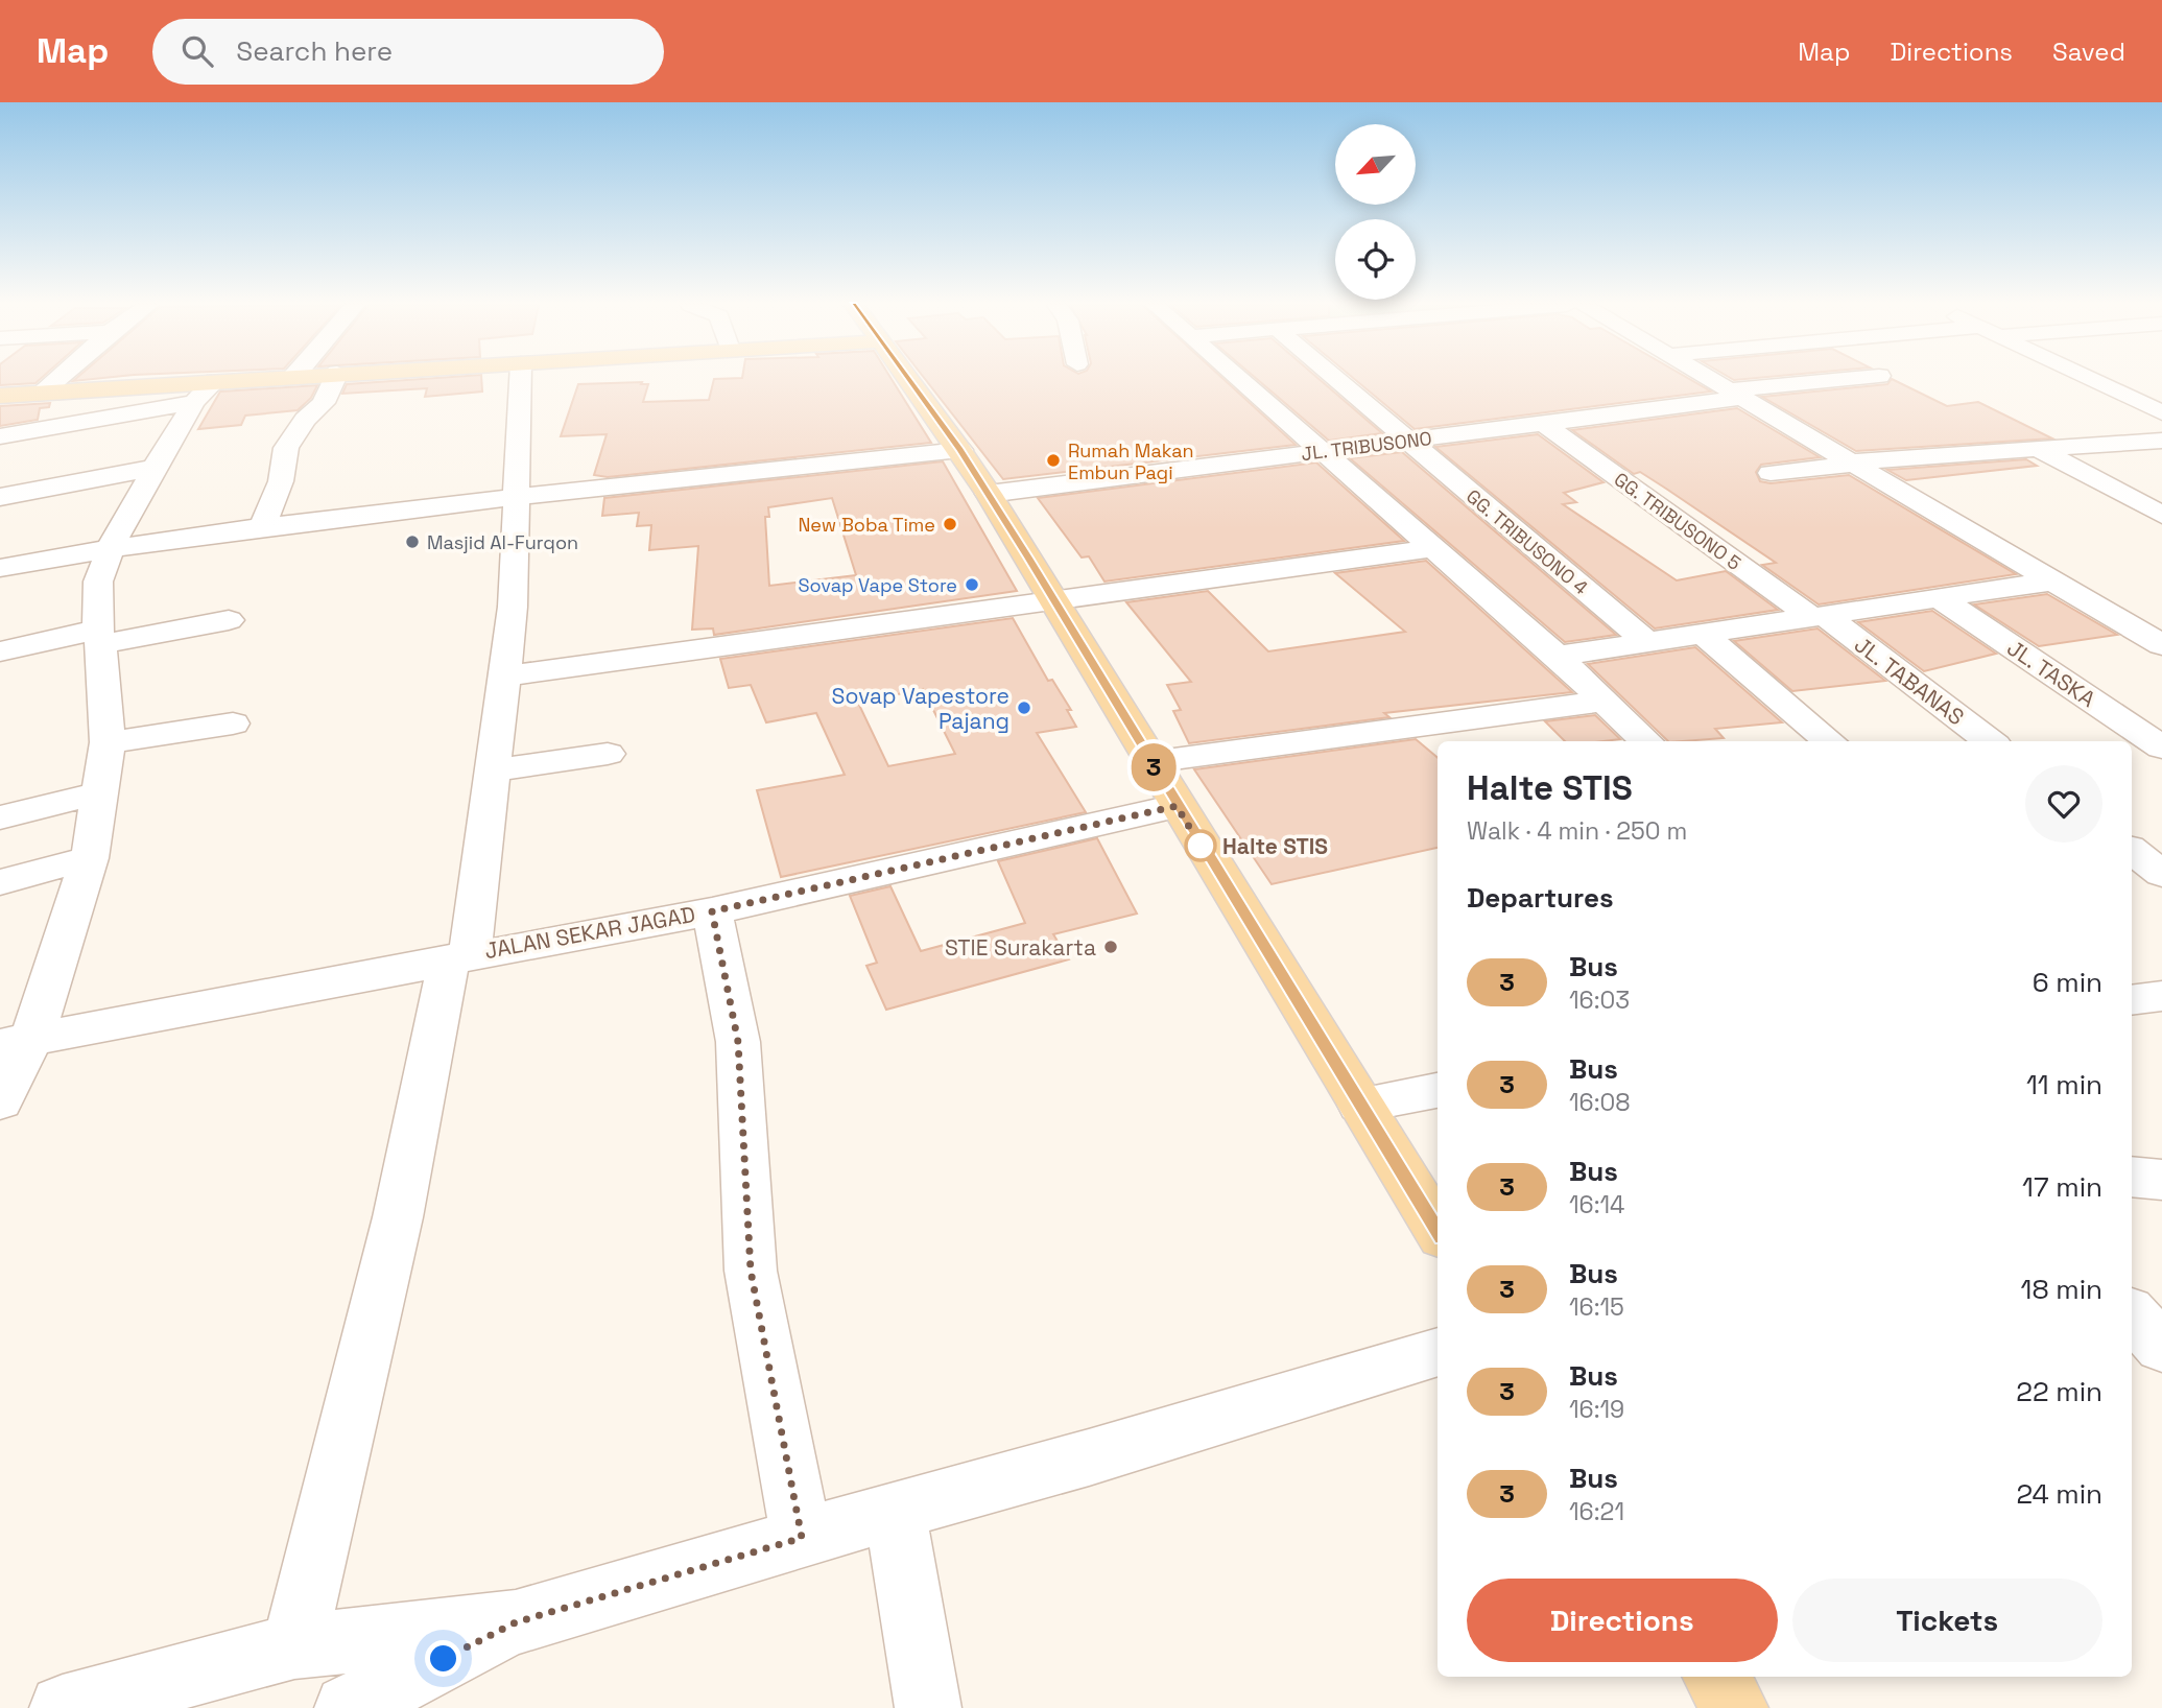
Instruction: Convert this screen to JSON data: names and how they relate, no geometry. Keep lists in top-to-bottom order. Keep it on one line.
{"streets":{"street":["JL. TRIBUSONO","GG. TRIBUSONO 5","GG. TRIBUSONO 4","JL. TASKA","JL. TABANAS","JALAN SEKAR JAGAD"]},"crossings":[["JL. TRIBUSONO","GG. TRIBUSONO 5"],["JL. TRIBUSONO","GG. TRIBUSONO 4"],["GG. TRIBUSONO 5","JL. TABANAS"]],"places":["Rumah Makan Embun Pagi","New Boba Time","Masjid Al-Furqon","Sovap Vape Store","Sovap Vapestore Pajang","Halte STIS","STIE Surakarta"],"lines":["bus line 3"],"north":"bottom left","page":{"header":"Map","search":"Search here","nav":["Map","Directions","Saved"],"on_map":"3","heading":[["Halte STIS","Walk · 4 min · 250 m"],"Departures"],"list":[{"mark":"3","name":"Bus","note":"16:03","value":"6 min"},{"mark":"3","name":"Bus","note":"16:08","value":"11 min"},{"mark":"3","name":"Bus","note":"16:14","value":"17 min"},{"mark":"3","name":"Bus","note":"16:15","value":"18 min"},{"mark":"3","name":"Bus","note":"16:19","value":"22 min"},{"mark":"3","name":"Bus","note":"16:21","value":"24 min"}],"buttons":["Directions","Tickets"]}}
